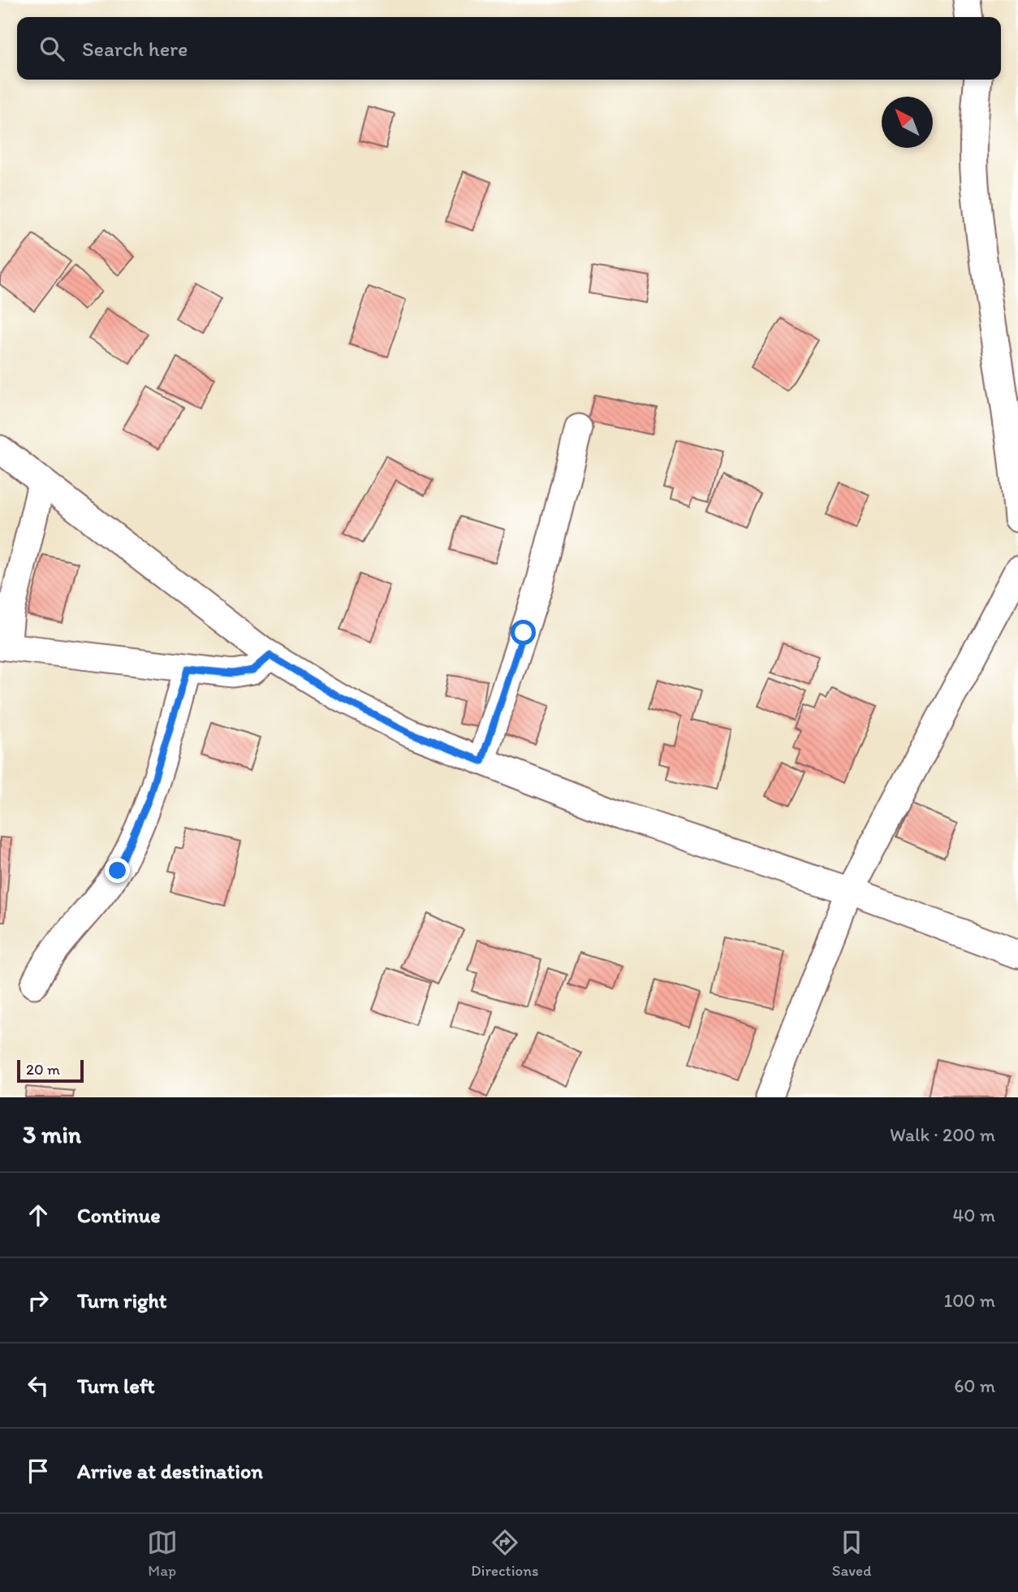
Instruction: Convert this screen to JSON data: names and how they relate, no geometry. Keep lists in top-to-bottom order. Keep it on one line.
{"scale_bar":"20 m","north":"top left","page":{"search":"Search here","scale":"20 m","heading":["3 min","Walk · 200 m"],"list":[["Continue","40 m"],["Turn right","100 m"],["Turn left","60 m"],"Arrive at destination"],"nav":["Map","Directions","Saved"]}}
